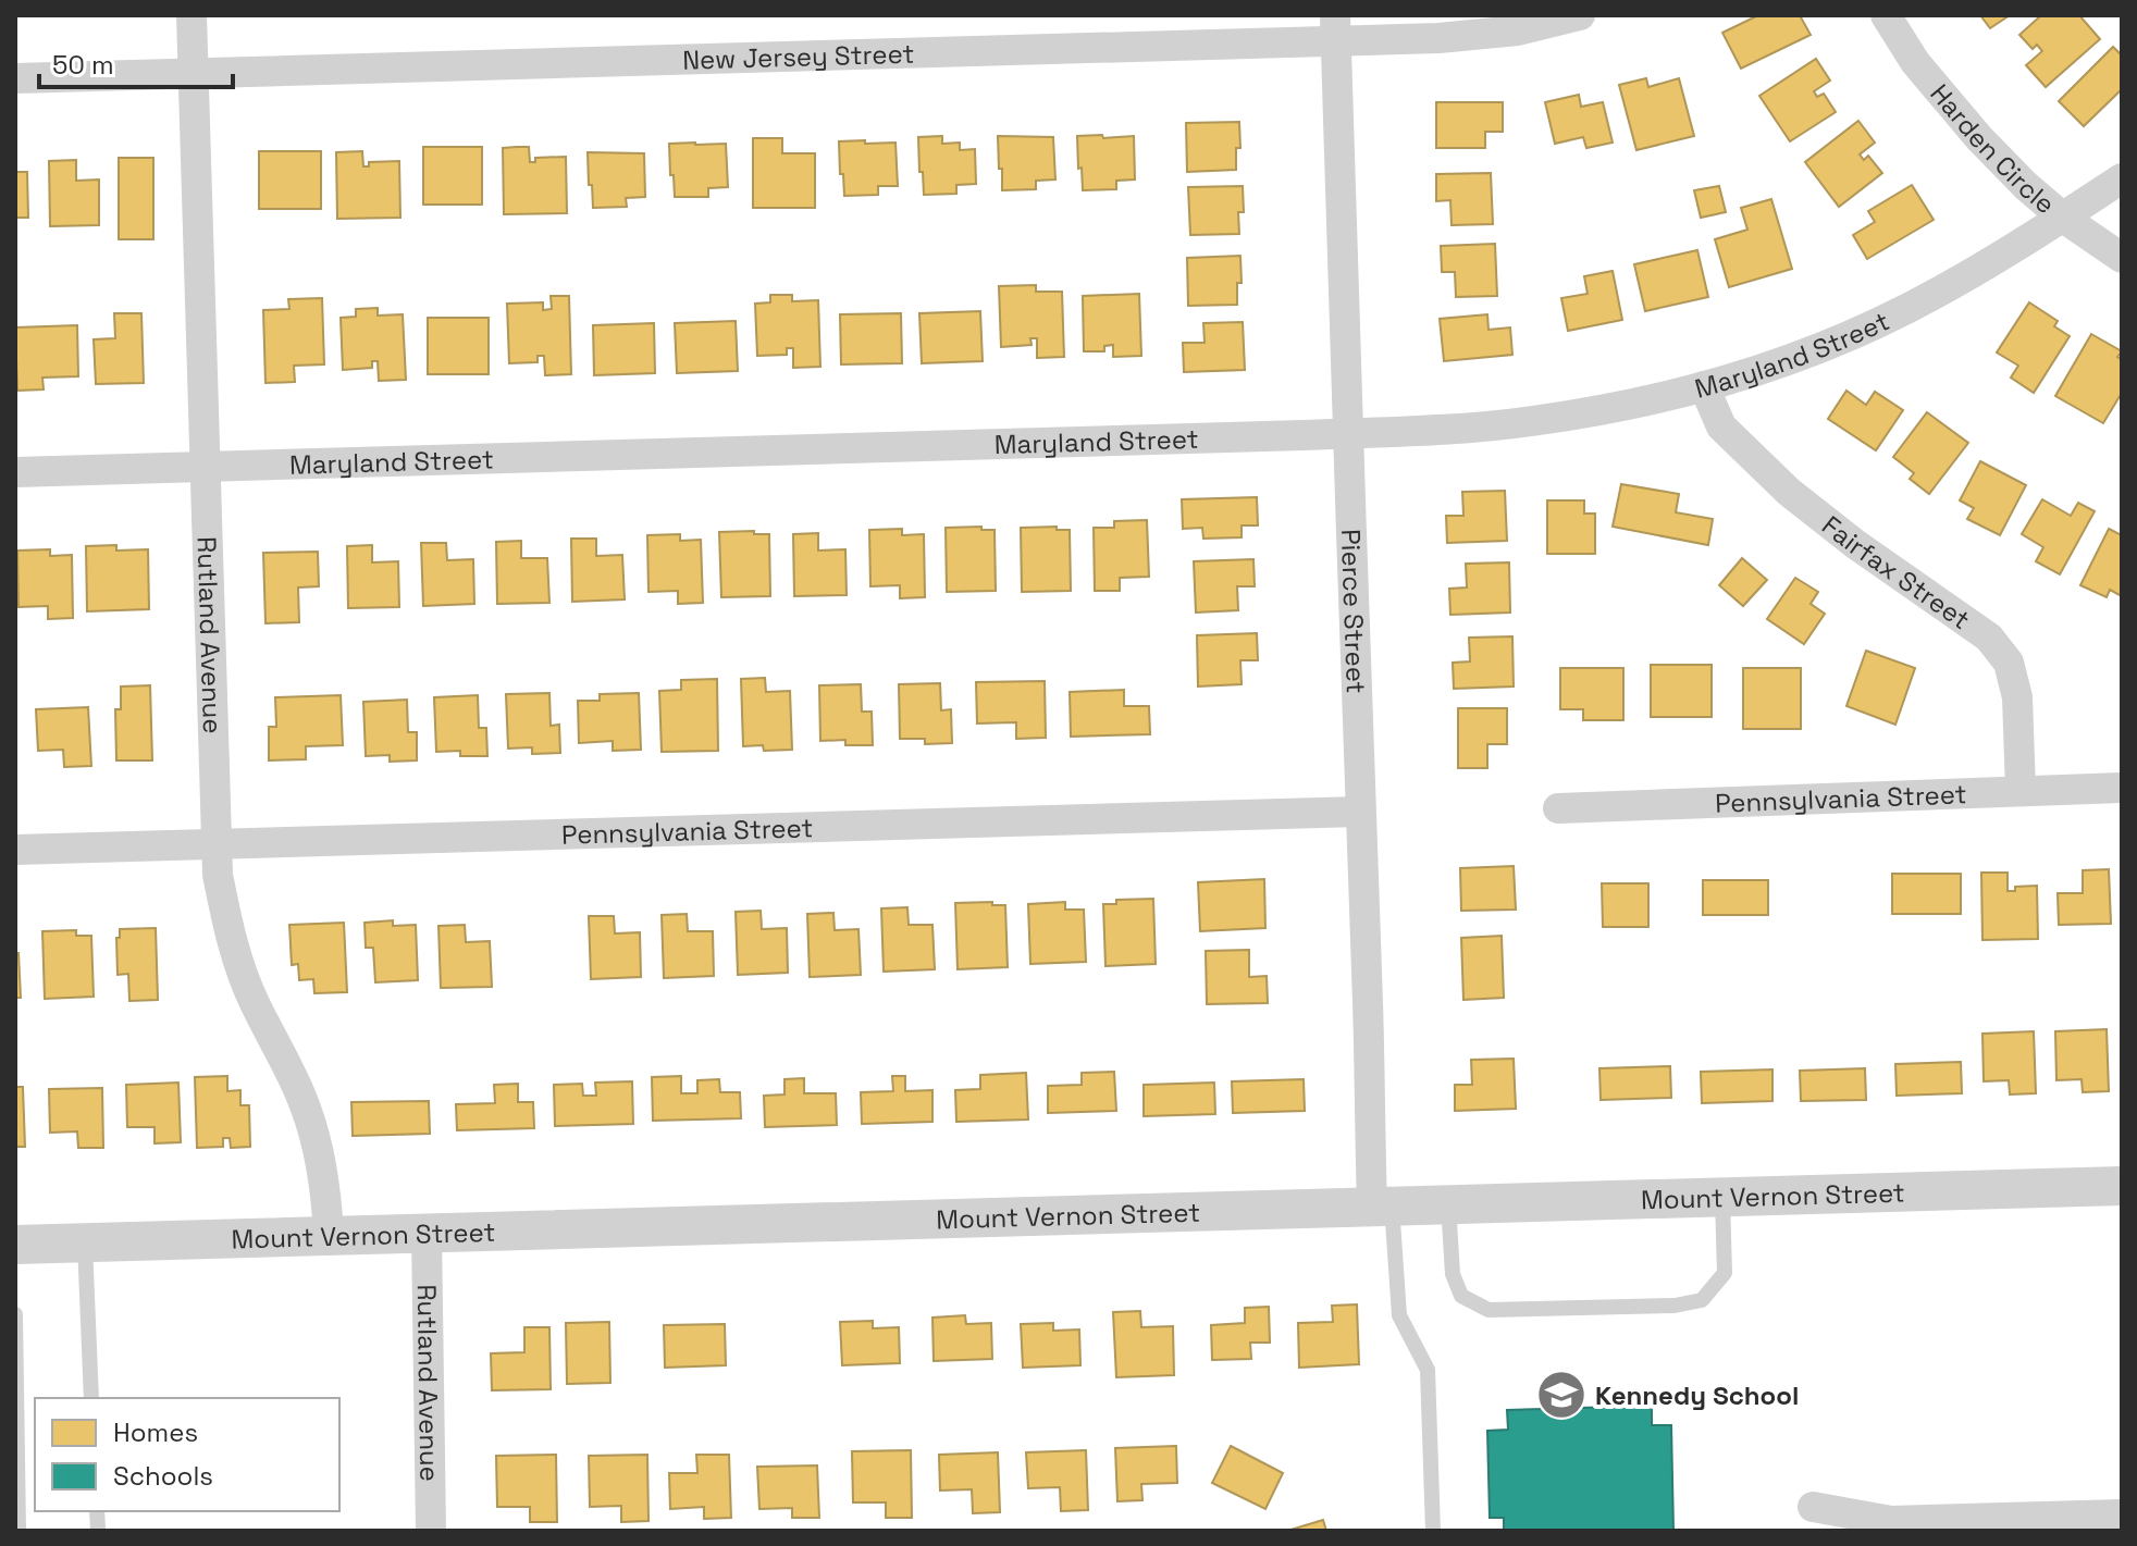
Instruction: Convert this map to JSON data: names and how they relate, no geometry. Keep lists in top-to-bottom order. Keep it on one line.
{"streets":{"street":["New Jersey Street","Harden Circle","Maryland Street","Fairfax Street","Pierce Street","Rutland Avenue","Pennsylvania Street","Mount Vernon Street"]},"crossings":[["New Jersey Street","Pierce Street"],["New Jersey Street","Rutland Avenue"],["Harden Circle","Maryland Street"],["Maryland Street","Fairfax Street"],["Maryland Street","Pierce Street"],["Maryland Street","Rutland Avenue"],["Fairfax Street","Pennsylvania Street"],["Pierce Street","Pennsylvania Street"],["Pierce Street","Mount Vernon Street"],["Rutland Avenue","Pennsylvania Street"],["Rutland Avenue","Mount Vernon Street"]],"places":{"school or university":["Kennedy School"]},"legend":["Homes","Schools"],"scale_bar":"50 m"}
